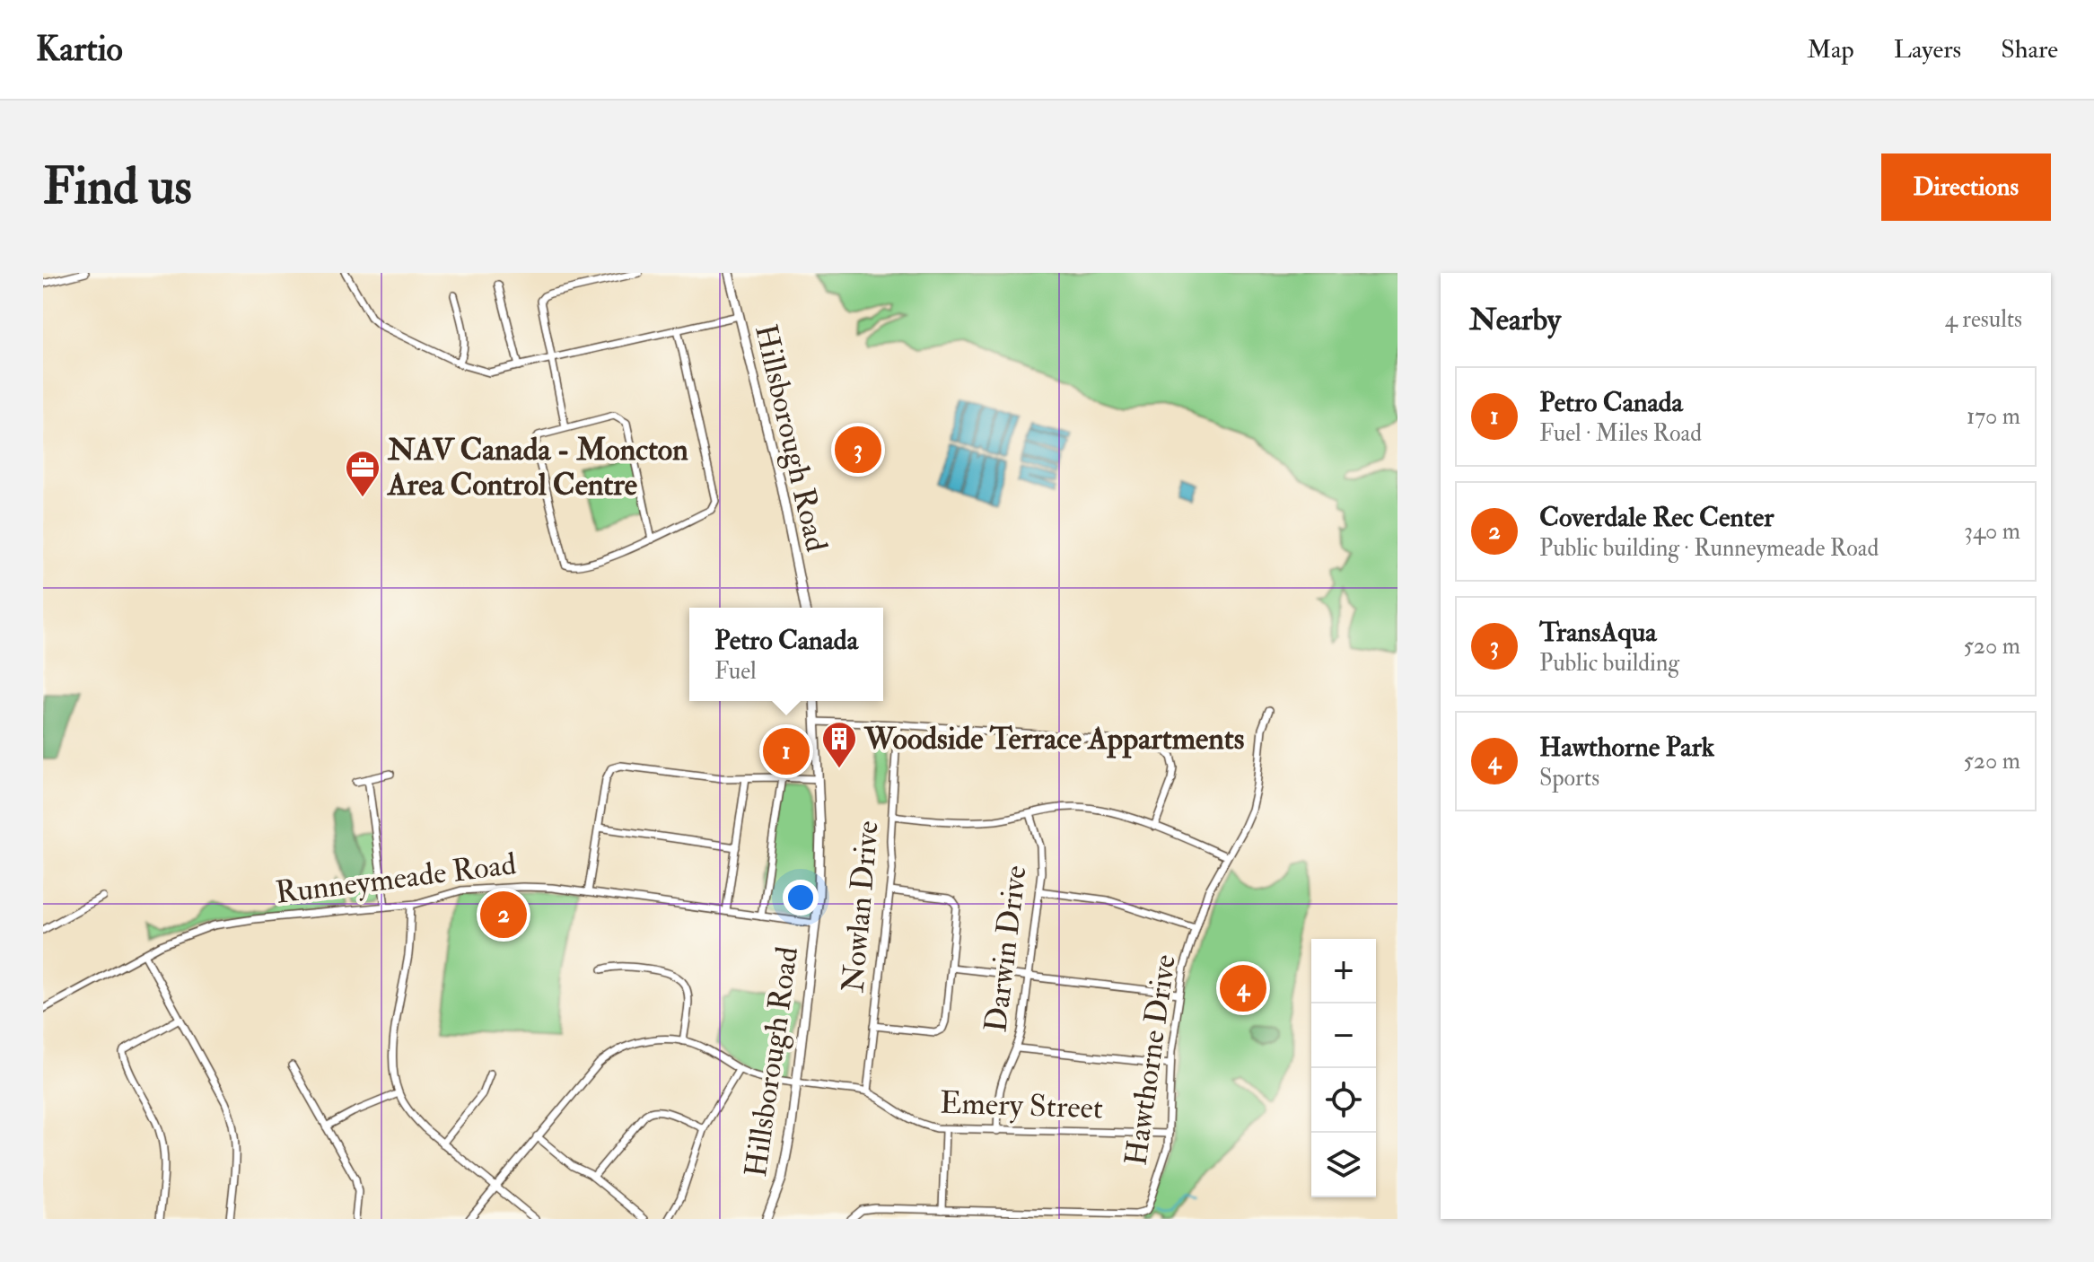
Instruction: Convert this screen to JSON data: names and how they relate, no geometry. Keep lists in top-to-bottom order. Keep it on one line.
{"streets":{"main road":["Hillsborough Road"],"street":["Runneymeade Road","Nowlan Drive","Darwin Drive","Hawthorne Drive","Emery Street"]},"crossings":[["Hillsborough Road","Runneymeade Road"],["Hillsborough Road","Emery Street"],["Nowlan Drive","Emery Street"],["Darwin Drive","Emery Street"],["Hawthorne Drive","Emery Street"]],"places":{"office":["NAV Canada - Moncton Area Control Centre"],"building":["Woodside Terrace Appartments"]},"page":{"header":"Kartio","nav":["Map","Layers","Share"],"buttons":"Directions","title":"Find us","heading":["Nearby","4 results"],"list":[{"mark":"1","name":"Petro Canada","note":"Fuel · Miles Road","value":"170 m"},{"mark":"2","name":"Coverdale Rec Center","note":"Public building · Runneymeade Road","value":"340 m"},{"mark":"3","name":"TransAqua","note":"Public building","value":"520 m"},{"mark":"4","name":"Hawthorne Park","note":"Sports","value":"520 m"}],"pins":["3","1","2","4"],"popup":["Petro Canada","Fuel"],"map_buttons":["+","−"]}}
